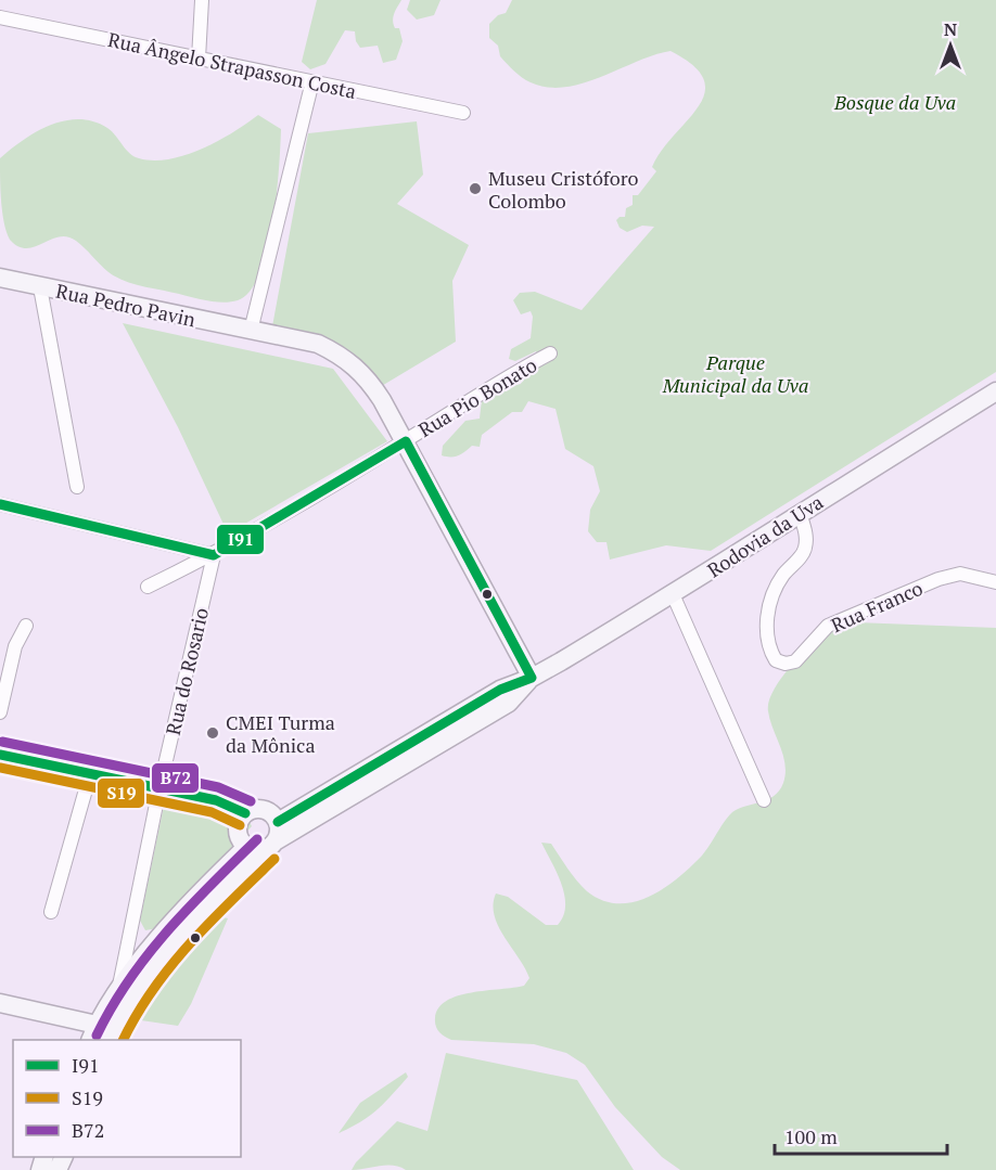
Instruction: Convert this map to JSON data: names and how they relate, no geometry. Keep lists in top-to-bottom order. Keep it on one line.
{"streets":{"street":["Rua Ângelo Strapasson Costa","Rua Pedro Pavin","Rua Pio Bonato","Rodovia da Uva","Rua Franco","Rua do Rosario"]},"crossings":[["Rua Pedro Pavin","Rua Pio Bonato"],["Rua Pedro Pavin","Rodovia da Uva"],["Rua Pio Bonato","Rua do Rosario"],["Rodovia da Uva","Rua Franco"],["Rodovia da Uva","Rua do Rosario"]],"parks":["Bosque da Uva","Parque Municipal da Uva"],"places":["Museu Cristóforo Colombo","CMEI Turma da Mônica"],"lines":["transit line I91","transit line B72","transit line S19"],"legend":["I91","S19","B72"],"scale_bar":"100 m","north":"top"}
